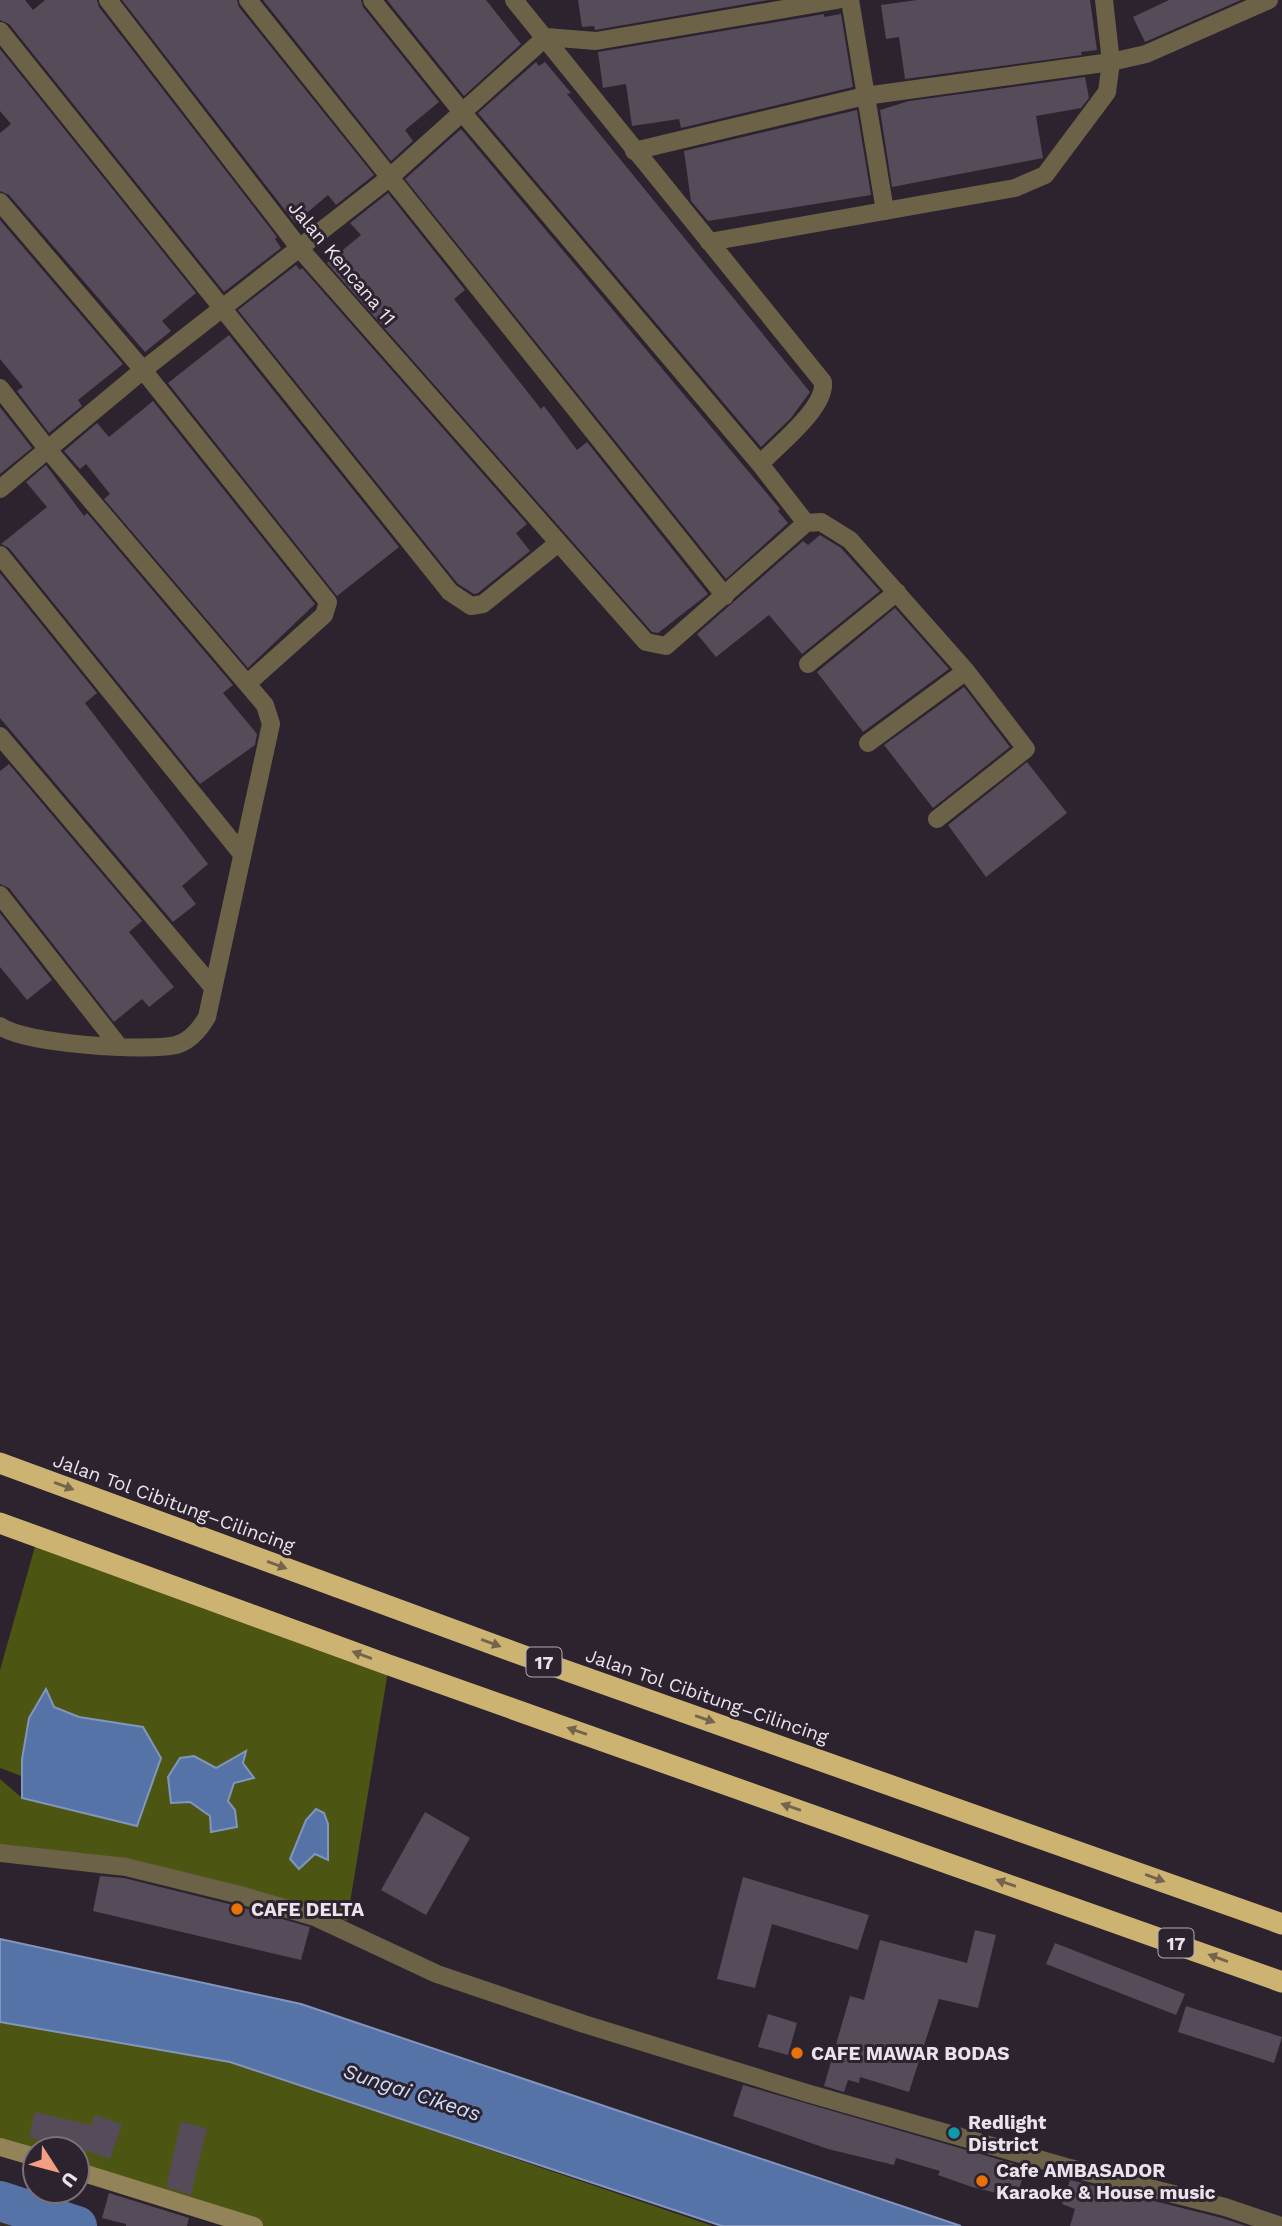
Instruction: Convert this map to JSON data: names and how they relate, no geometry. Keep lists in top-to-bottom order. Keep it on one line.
{"streets":{"highway":["Jalan Tol Cibitung–Cilincing","17"],"street":["Jalan Kencana 11"]},"water":["Sungai Cikeas"],"places":["CAFE DELTA","CAFE MAWAR BODAS","Redlight District","Cafe AMBASADOR Karaoke & House music"],"north":"bottom right"}
